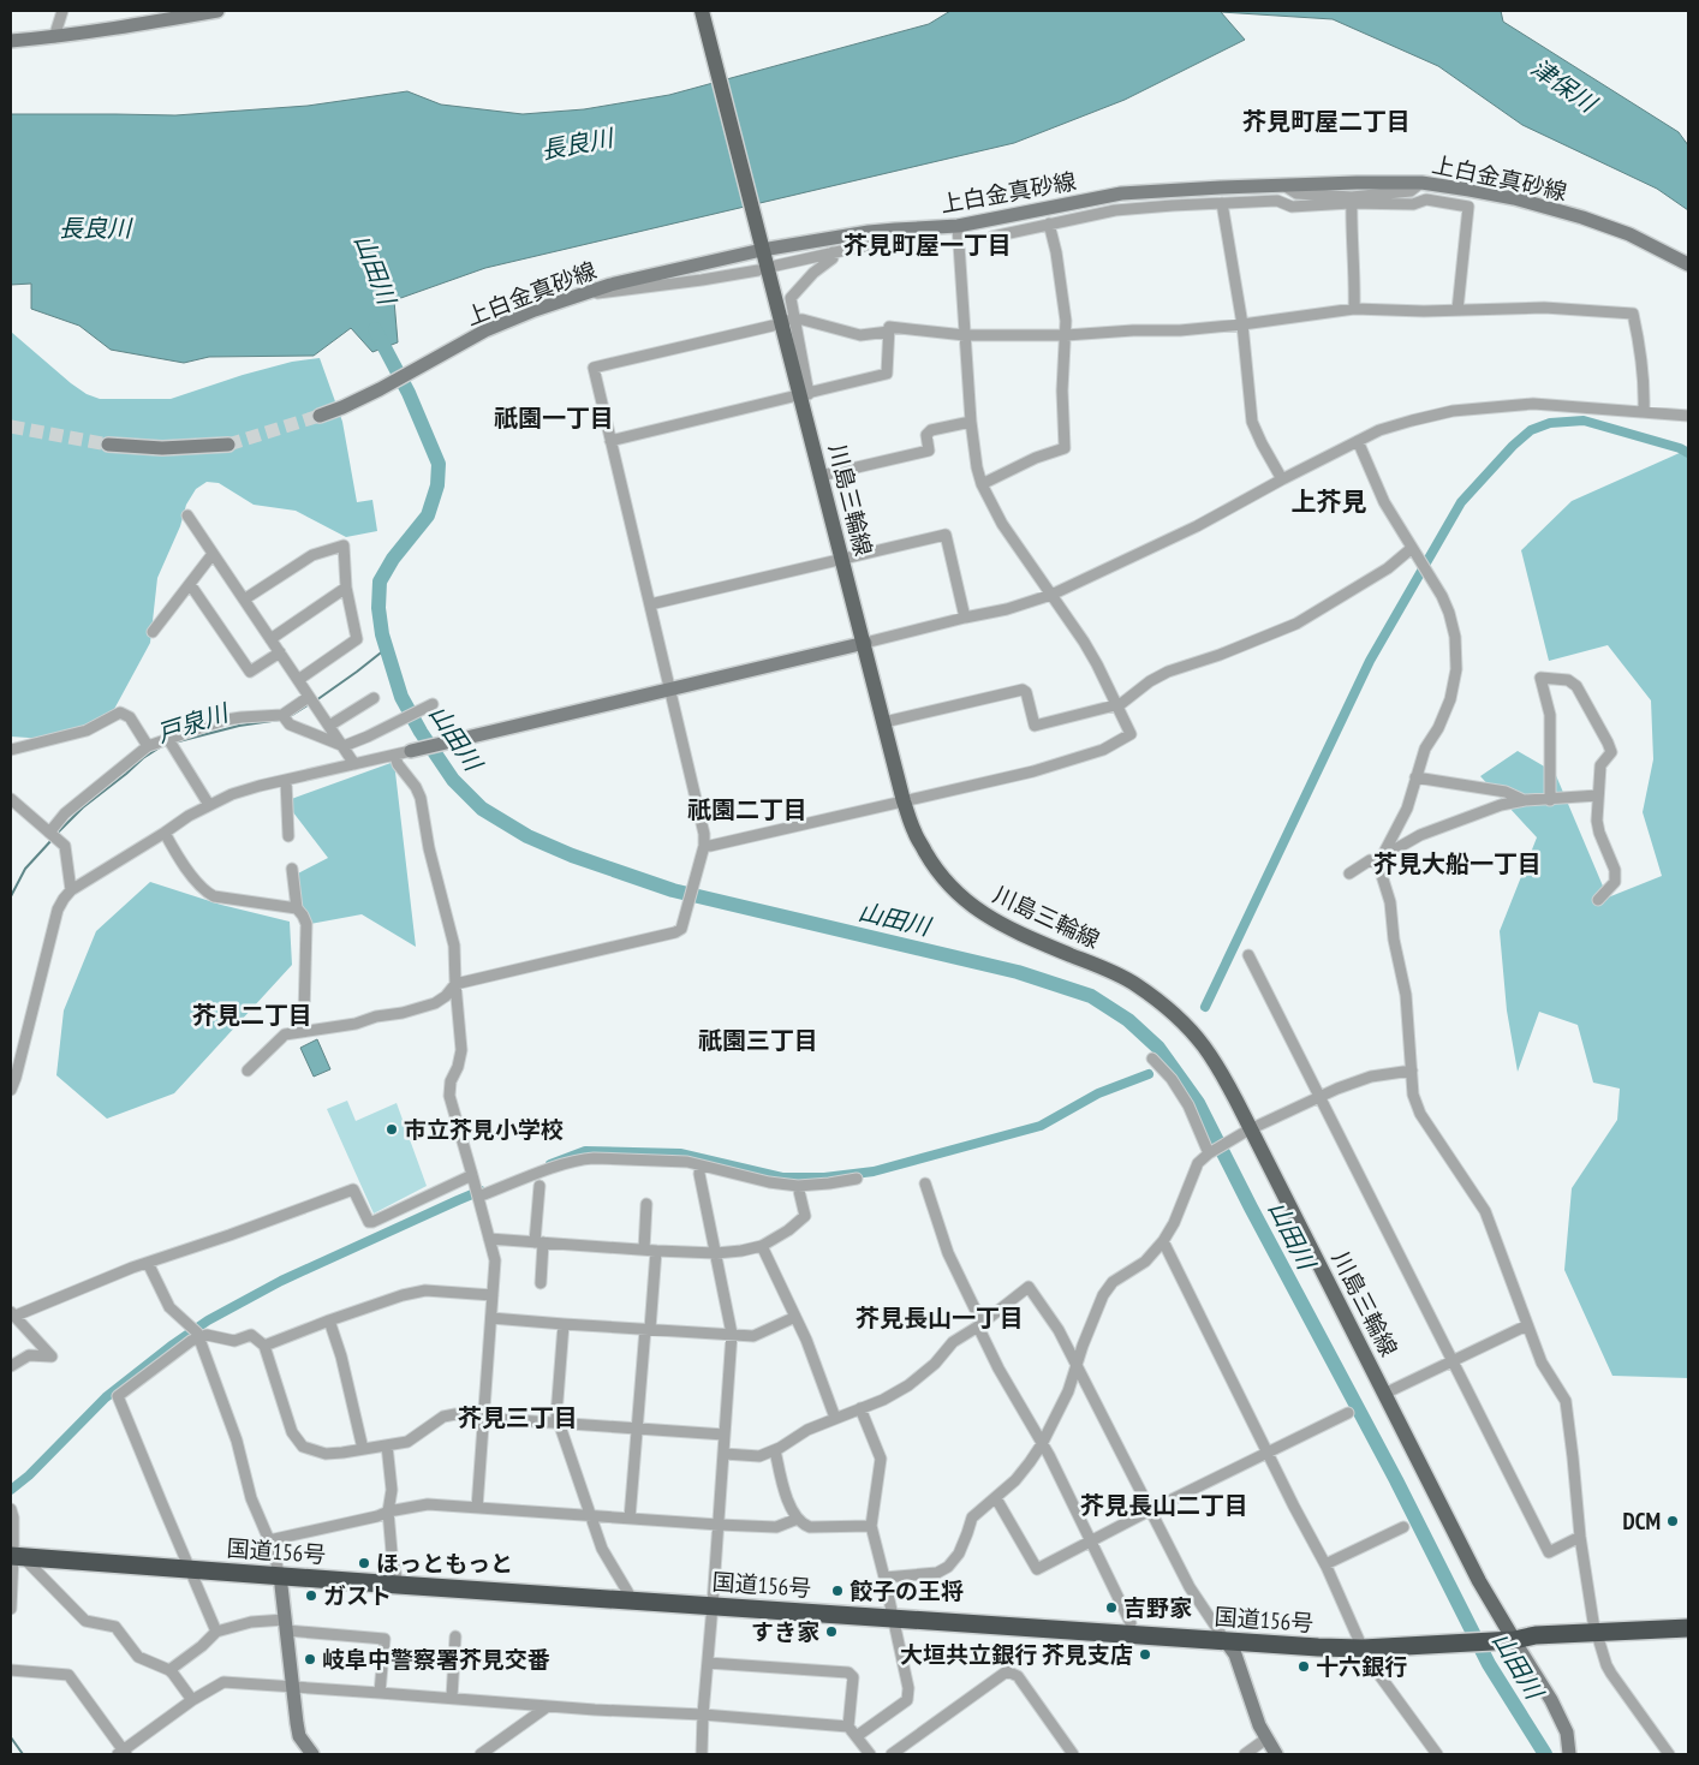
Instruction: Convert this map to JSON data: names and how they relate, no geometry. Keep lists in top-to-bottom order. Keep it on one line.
{"streets":{"highway":["国道156号"],"main road":["上白金真砂線","川島三輪線"]},"crossings":[["上白金真砂線","川島三輪線"],["川島三輪線","国道156号"]],"districts":["芥見町屋二丁目","芥見町屋一丁目","祇園一丁目","上芥見","祇園二丁目","芥見大船一丁目","芥見二丁目","祇園三丁目","芥見長山一丁目","芥見三丁目","芥見長山二丁目"],"water":["津保川","長良川","山田川","戸泉川"],"places":["市立芥見小学校","DCM","ほっともっと","餃子の王将","ガスト","吉野家","すき家","大垣共立銀行 芥見支店","岐阜中警察署芥見交番","十六銀行"]}
